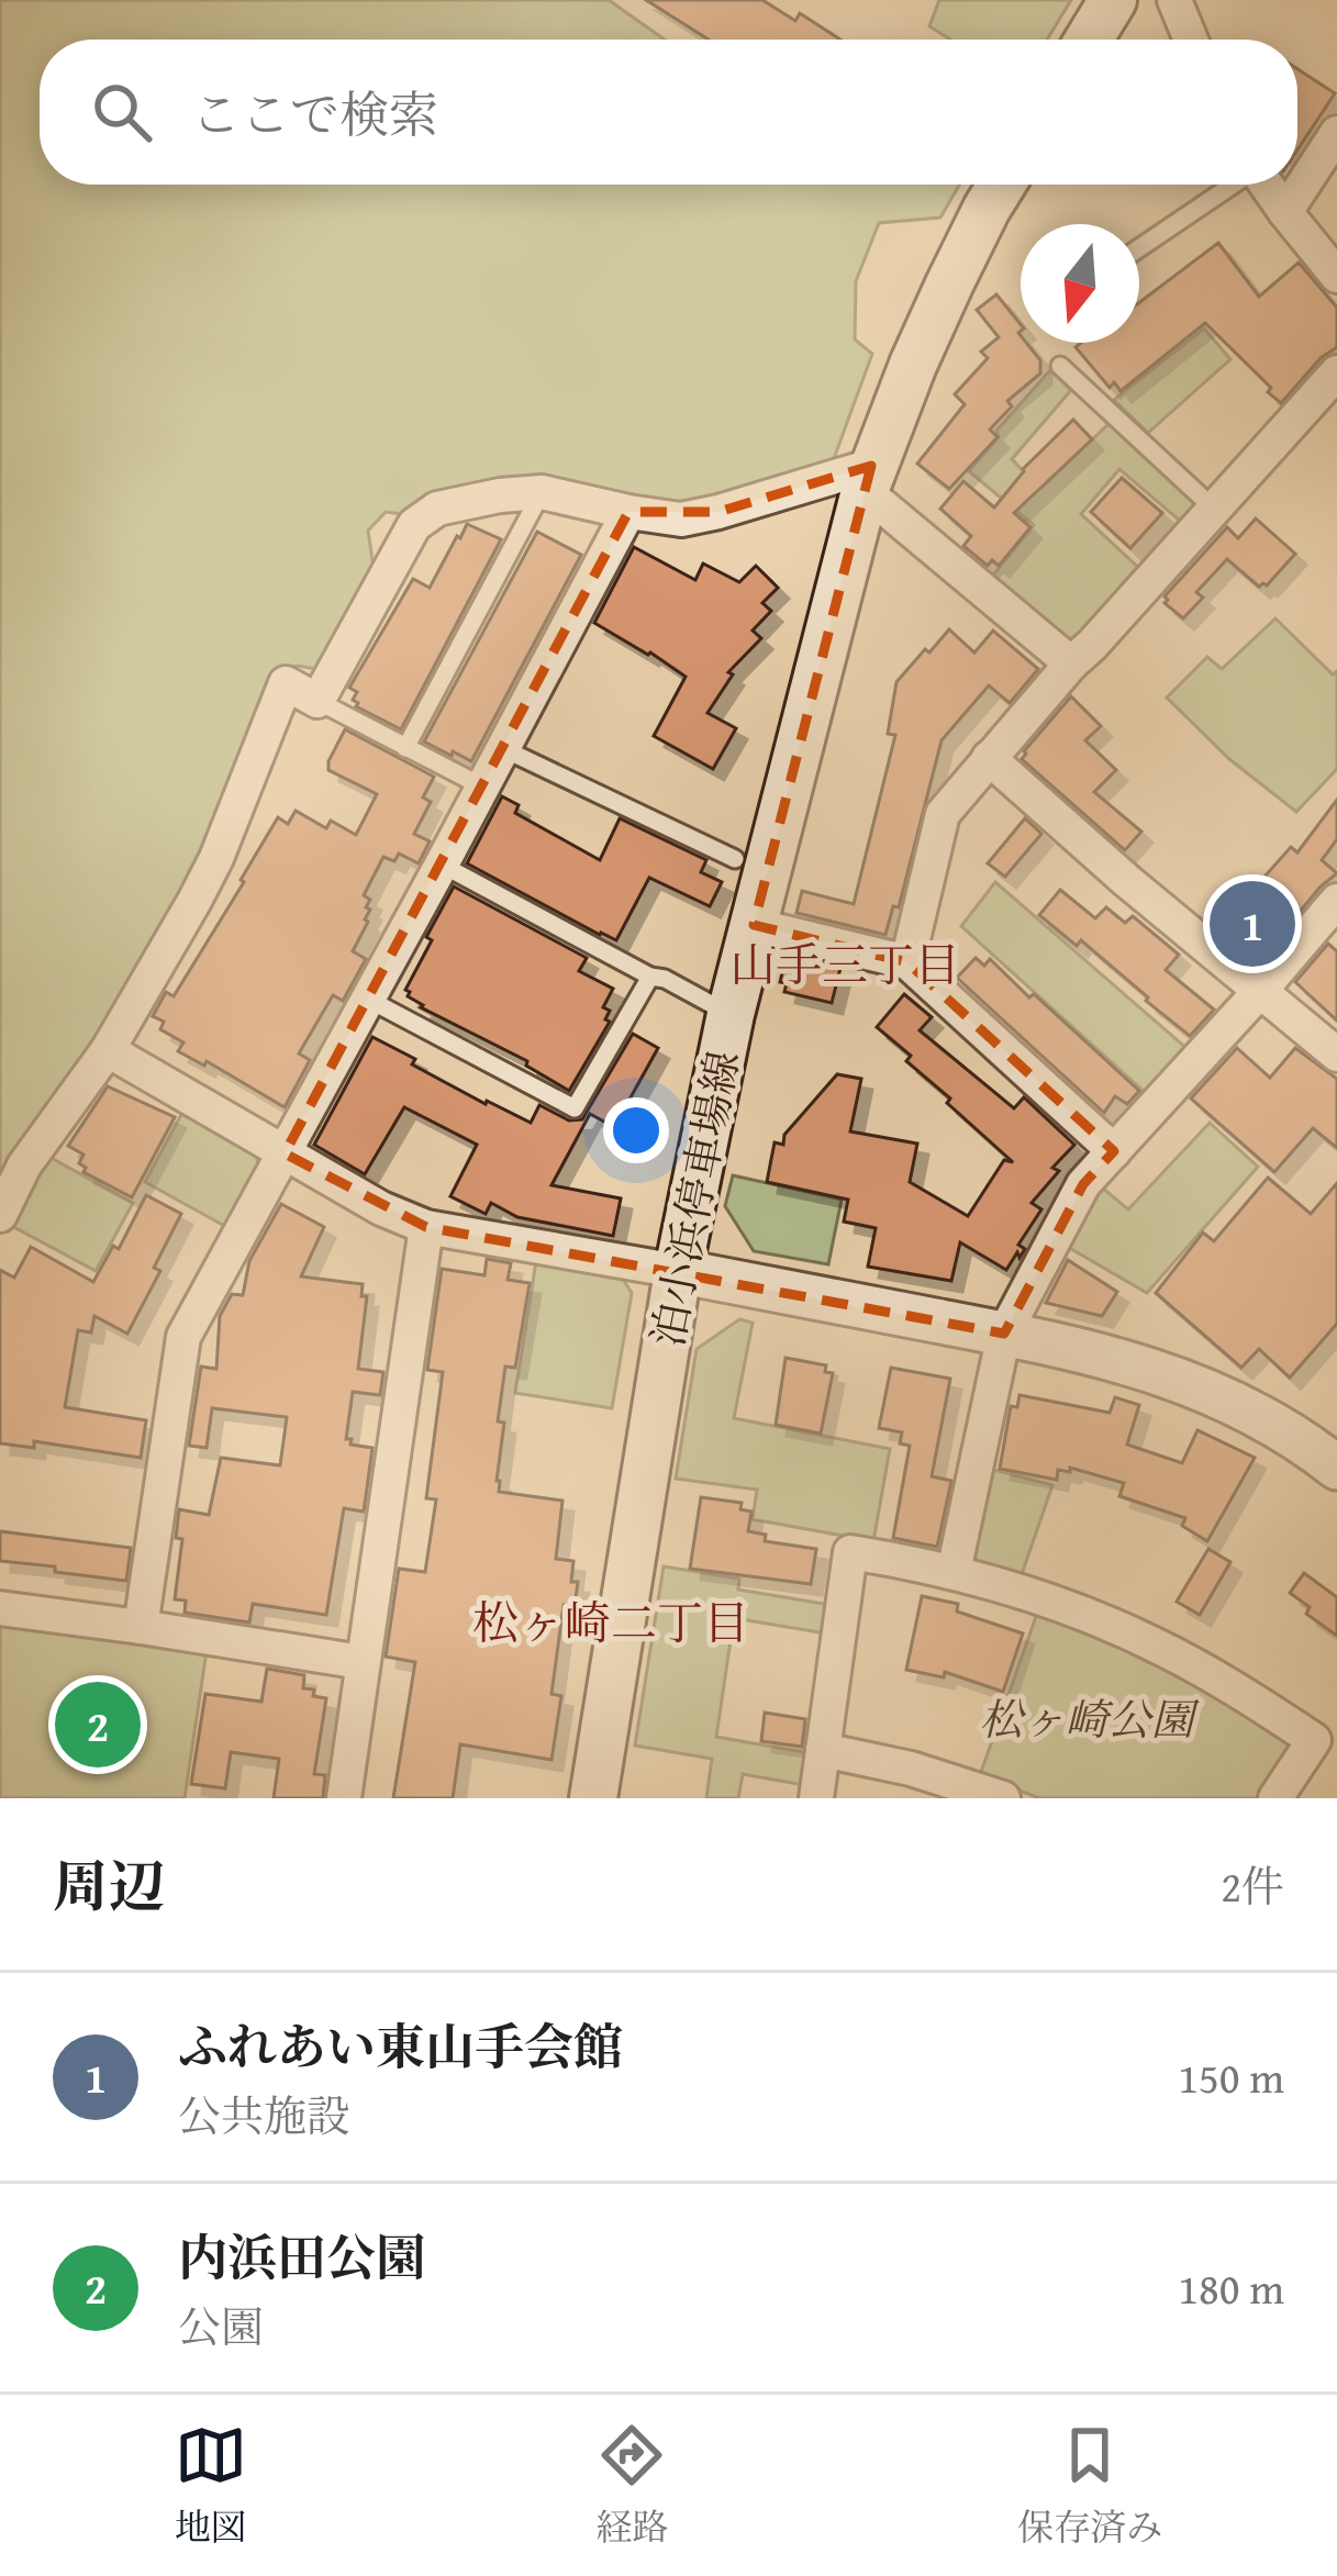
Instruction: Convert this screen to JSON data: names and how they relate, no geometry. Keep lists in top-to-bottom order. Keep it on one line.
{"streets":{"main road":["泊小浜停車場線"]},"districts":["山手三丁目","松ヶ崎二丁目"],"parks":["松ヶ崎公園"],"north":"bottom","page":{"search":"ここで検索","pins":["1","2"],"heading":["周辺","2件"],"list":[{"mark":"1","name":"ふれあい東山手会館","note":"公共施設","value":"150 m"},{"mark":"2","name":"内浜田公園","note":"公園","value":"180 m"}],"nav":["地図","経路","保存済み"]}}
